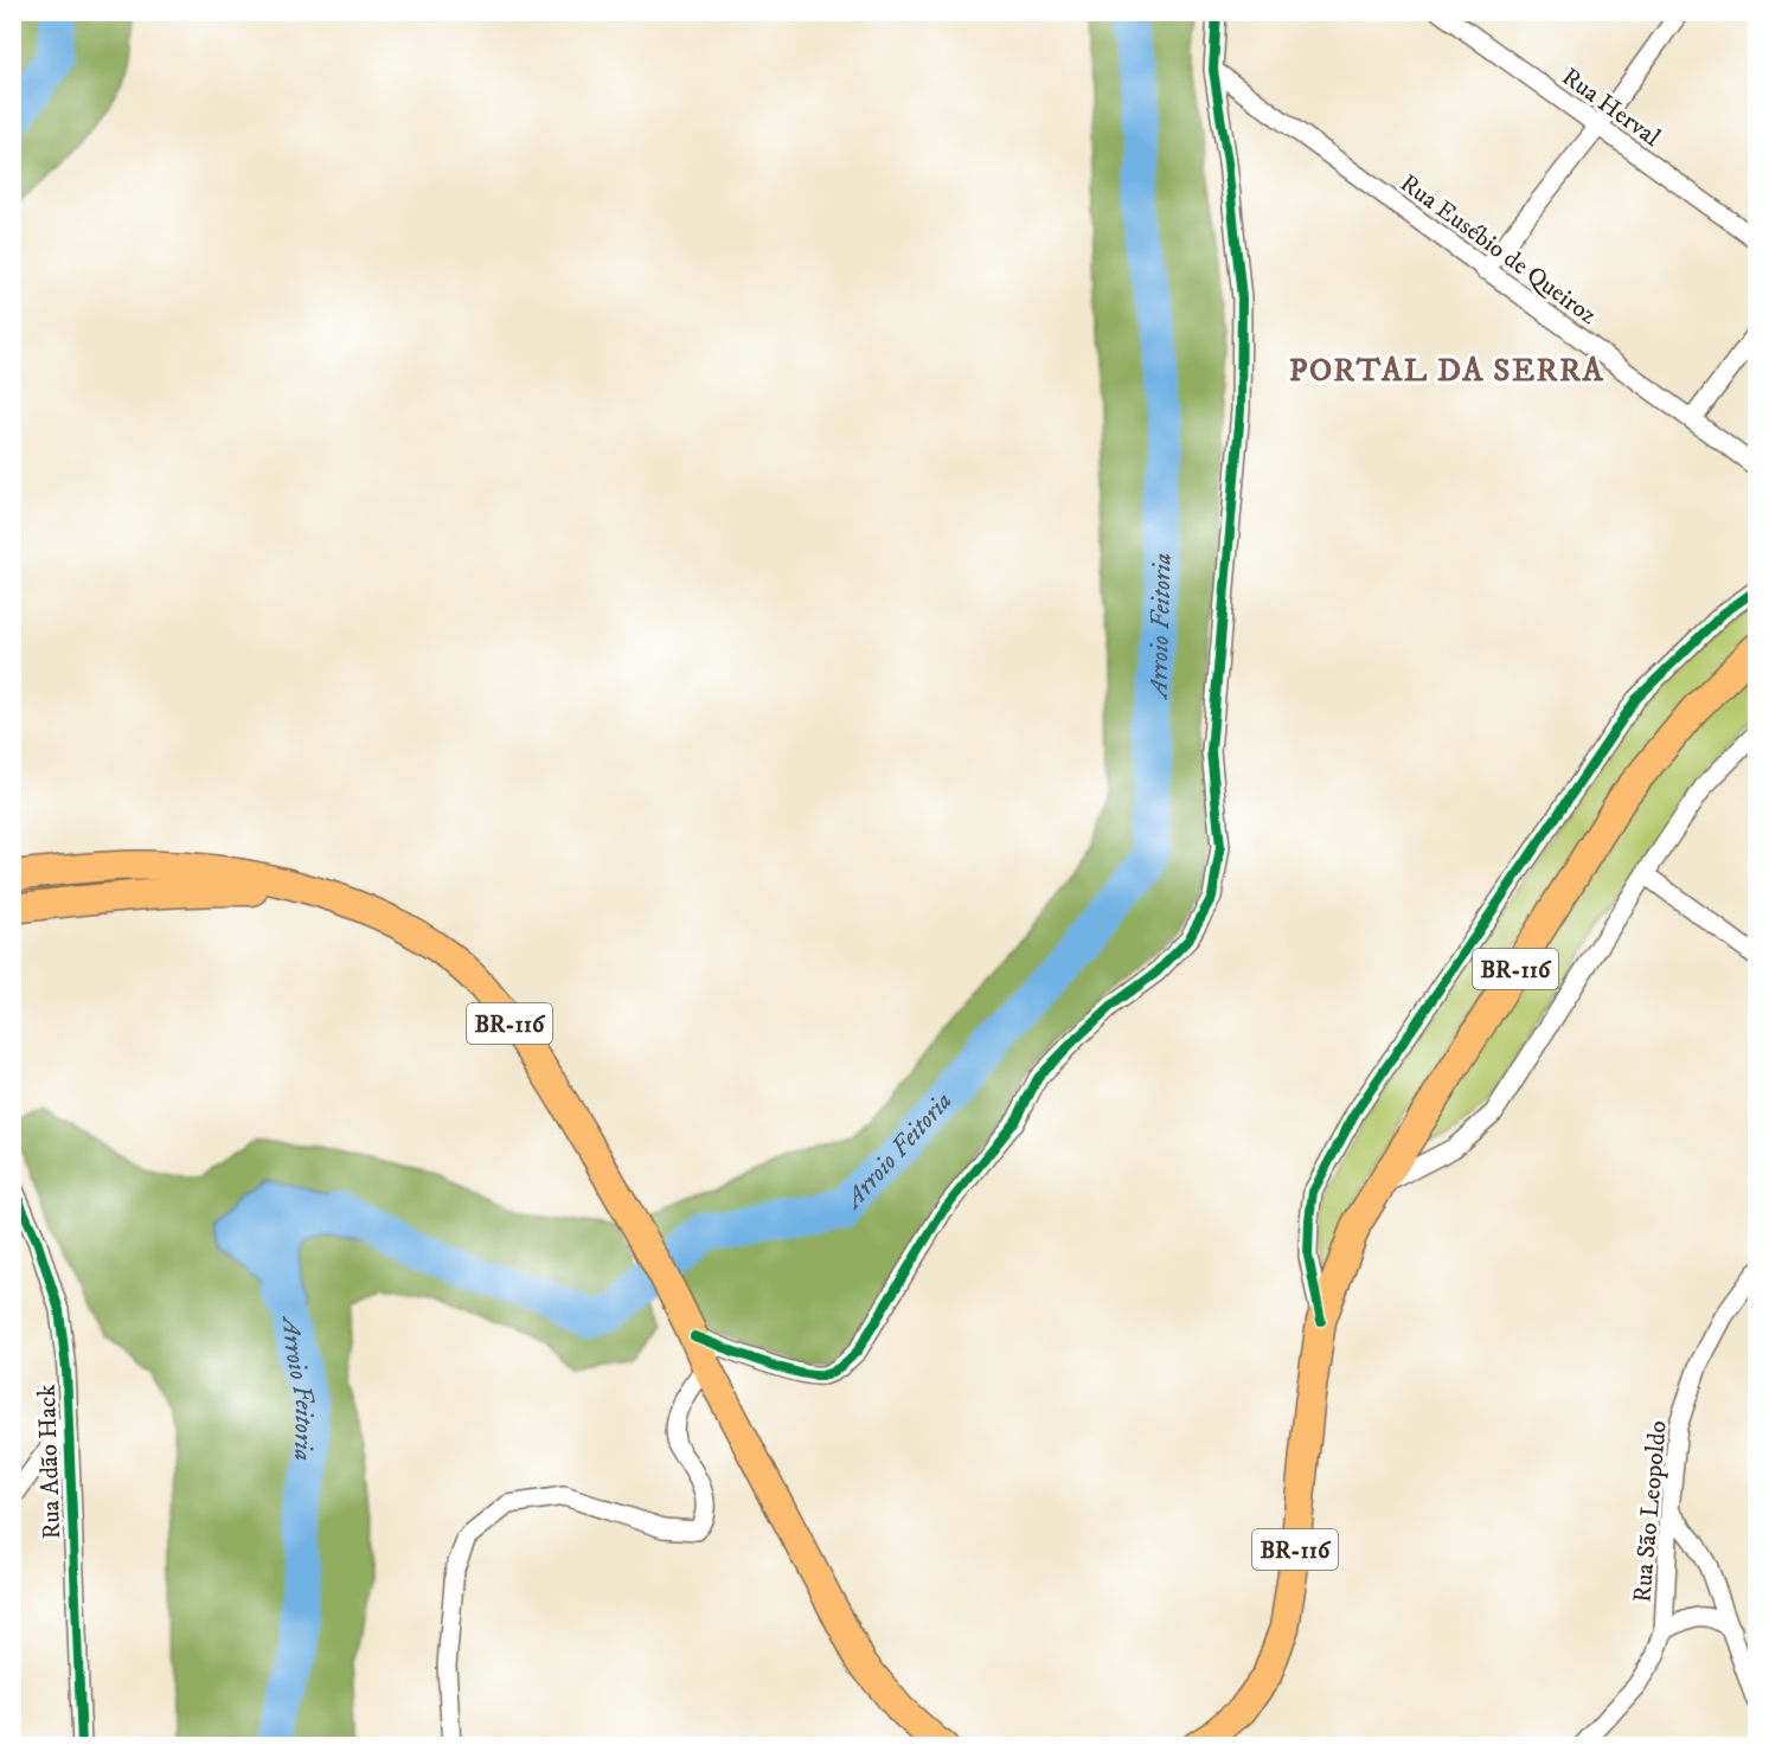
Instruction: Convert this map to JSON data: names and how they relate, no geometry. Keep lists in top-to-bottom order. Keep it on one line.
{"streets":{"main road":["BR-116"],"street":["Rua Herval","Rua Eusébio de Queiroz","Rua Adão Hack","Rua São Leopoldo"]},"districts":["PORTAL DA SERRA"],"water":["Arroio Feitoria"]}
